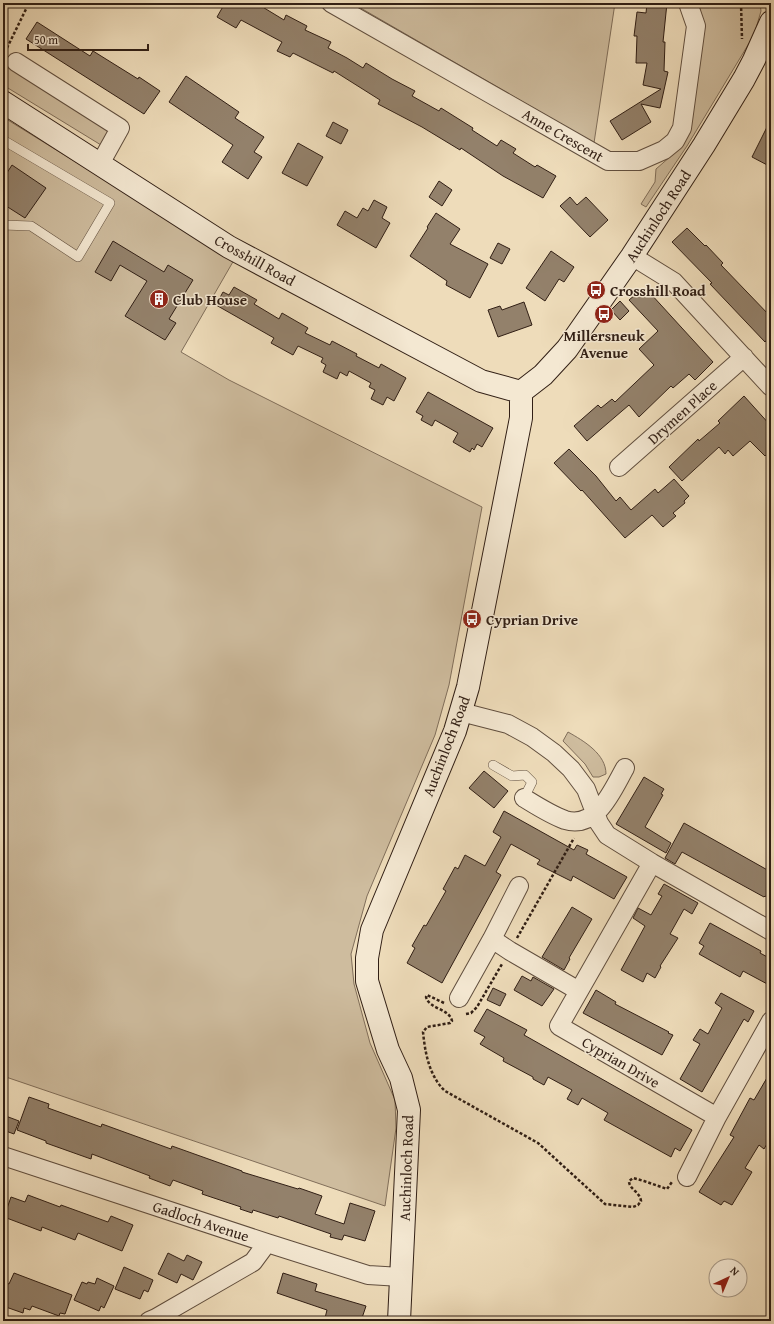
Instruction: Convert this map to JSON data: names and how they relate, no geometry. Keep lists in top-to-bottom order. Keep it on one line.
{"streets":{"main road":["Auchinloch Road","Crosshill Road"],"street":["Anne Crescent","Drymen Place","Cyprian Drive","Gadloch Avenue"]},"crossings":[["Auchinloch Road","Crosshill Road"],["Auchinloch Road","Gadloch Avenue"]],"places":{"bus stop":["Crosshill Road","Millersneuk Avenue","Cyprian Drive"],"building":["Club House"]},"scale_bar":"50 m","north":"top right"}
